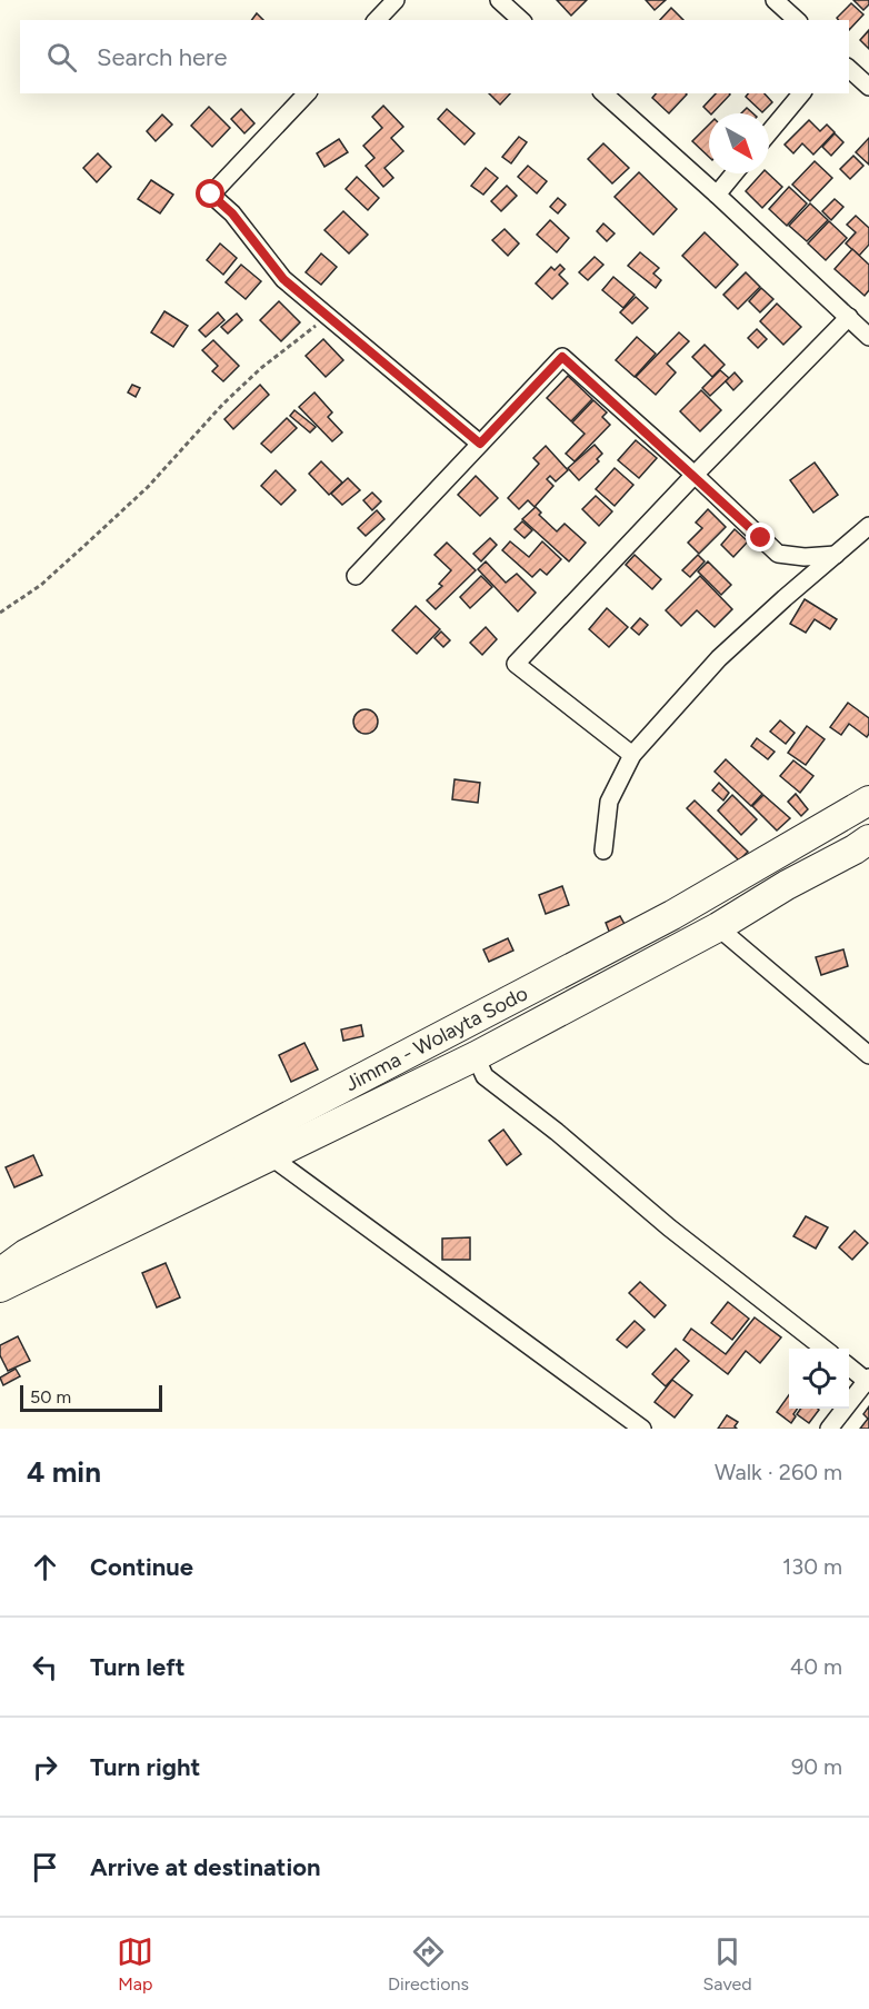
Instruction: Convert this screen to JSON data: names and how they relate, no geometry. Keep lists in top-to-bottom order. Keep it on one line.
{"streets":{"highway":["Jimma - Wolayta Sodo"]},"scale_bar":"50 m","north":"bottom right","page":{"search":"Search here","scale":"50 m","heading":["4 min","Walk · 260 m"],"list":[["Continue","130 m"],["Turn left","40 m"],["Turn right","90 m"],"Arrive at destination"],"nav":["Map","Directions","Saved"]}}
